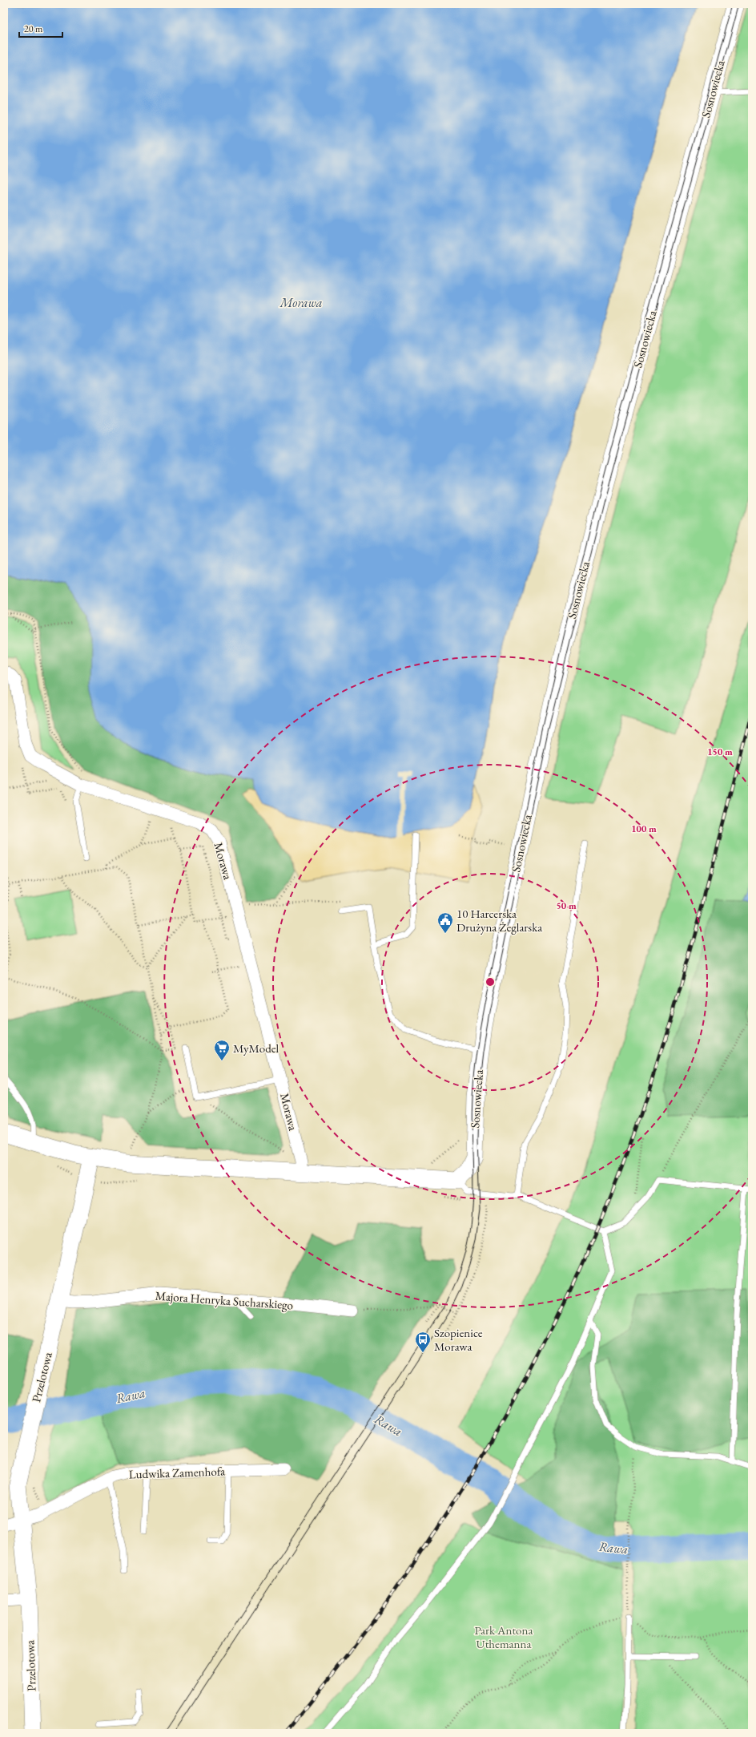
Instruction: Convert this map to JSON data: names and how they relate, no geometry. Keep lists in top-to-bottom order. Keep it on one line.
{"streets":{"street":["Sosnowiecka","Morawa","Majora Henryka Sucharskiego","Przelotowa","Ludwika Zamenhofa"]},"crossings":[["Majora Henryka Sucharskiego","Przelotowa"],["Przelotowa","Ludwika Zamenhofa"]],"water":["Morawa","Rawa"],"parks":["Park Antona Uthemanna"],"places":{"public building":["10 Harcerska Drużyna Żeglarska"],"supermarket":["MyModel"],"bus stop":["Szopienice Morawa"]},"scale_bar":"20 m","rings":["150 m","100 m","50 m"]}
